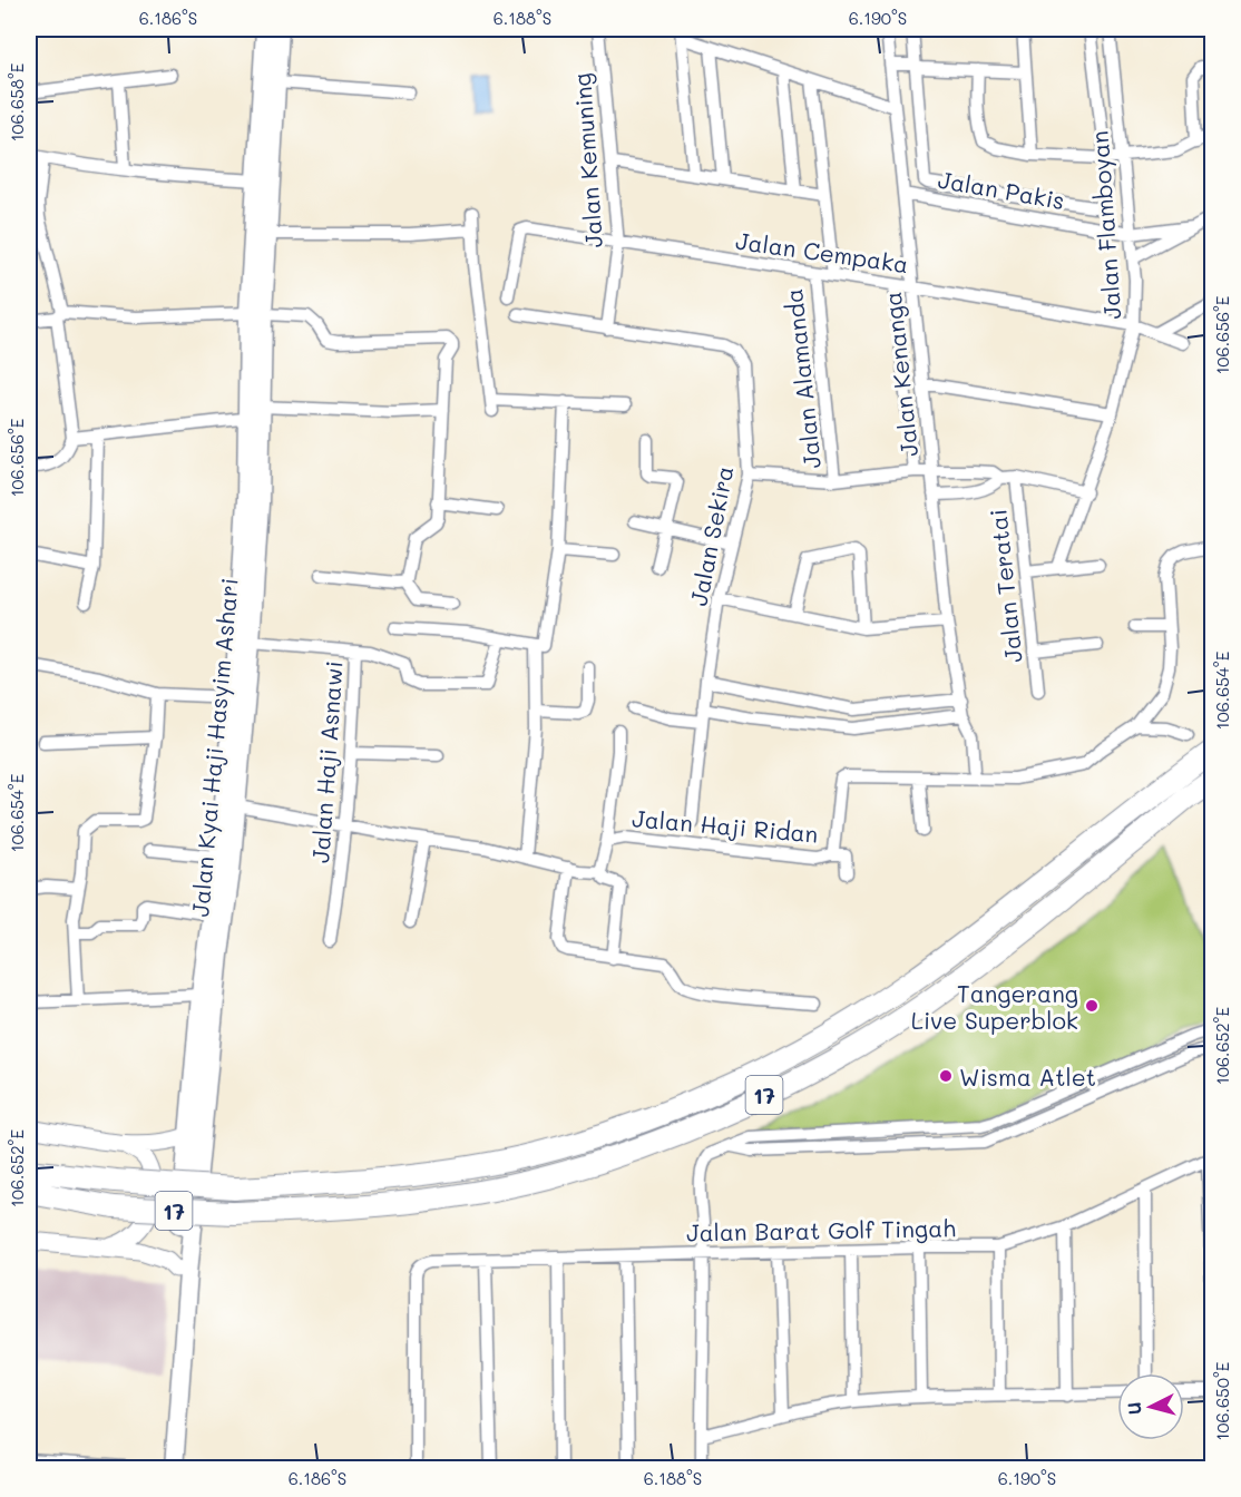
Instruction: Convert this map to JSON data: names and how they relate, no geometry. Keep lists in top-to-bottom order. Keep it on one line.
{"streets":{"highway":["17"],"main road":["Jalan Kyai Haji Hasyim Ashari"],"street":["Jalan Kemuning","Jalan Pakis","Jalan Flamboyan","Jalan Cempaka","Jalan Kenanga","Jalan Alamanda","Jalan Sekira","Jalan Teratai","Jalan Haji Asnawi","Jalan Haji Ridan","Jalan Barat Golf Tingah"]},"crossings":[["Jalan Kemuning","Jalan Cempaka"],["Jalan Kemuning","Jalan Sekira"],["Jalan Pakis","Jalan Flamboyan"],["Jalan Pakis","Jalan Kenanga"],["Jalan Flamboyan","Jalan Cempaka"],["Jalan Cempaka","Jalan Kenanga"],["Jalan Cempaka","Jalan Alamanda"],["Jalan Kyai Haji Hasyim Ashari","Jalan Haji Asnawi"]],"places":["Tangerang Live Superblok","Wisma Atlet"],"north":"left","coordinates":["6.186°S","6.188°S","6.190°S","106.658°E","106.656°E","106.654°E","106.652°E","106.650°E"]}
